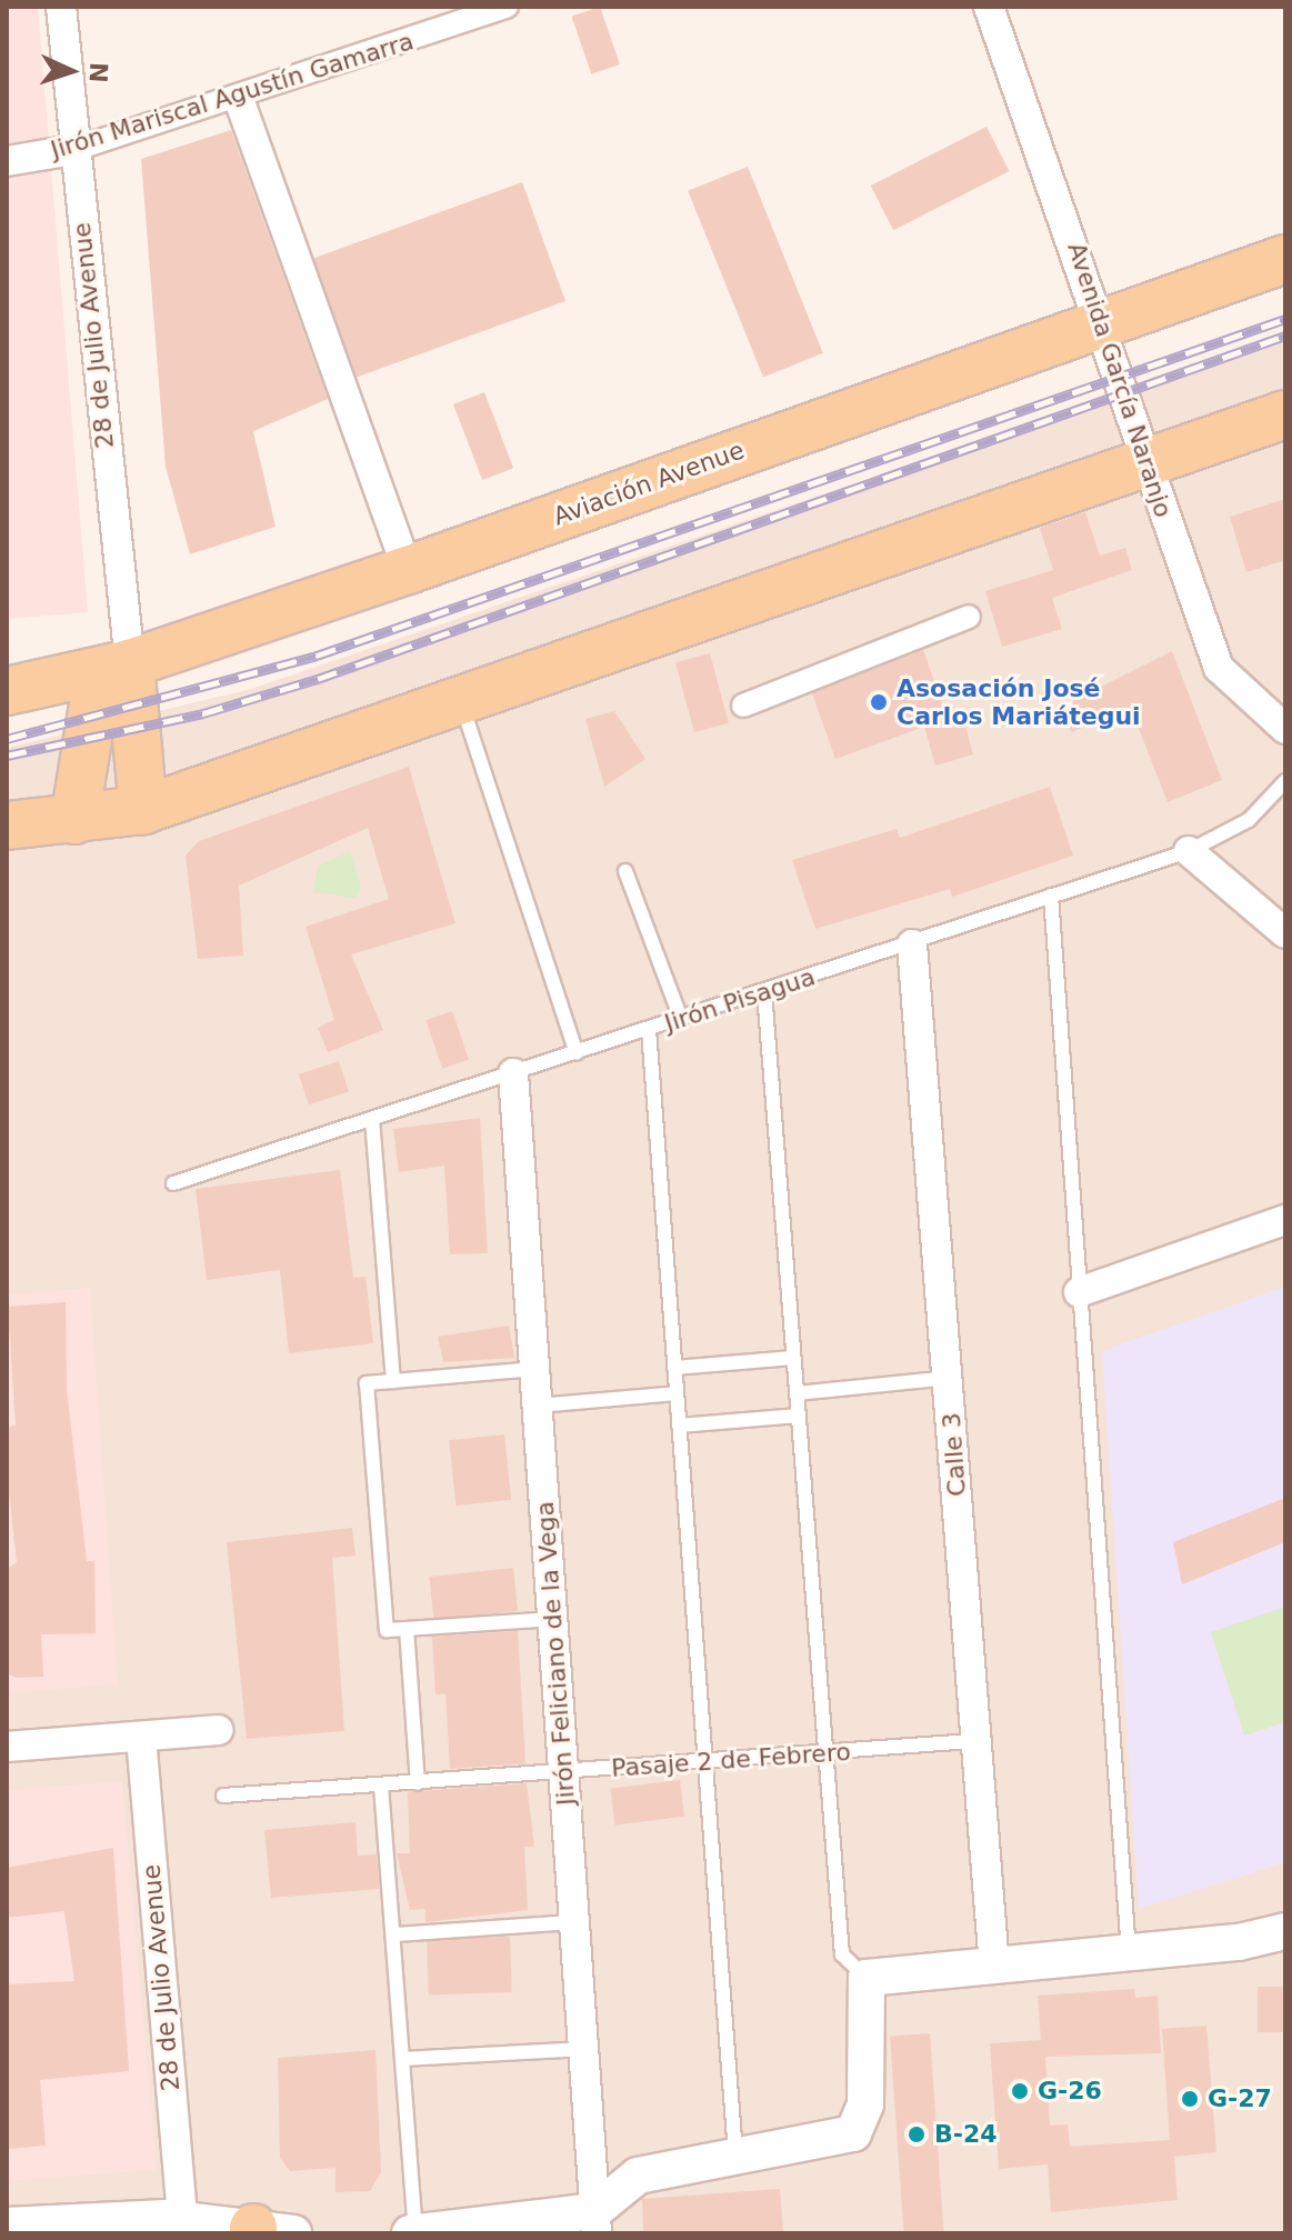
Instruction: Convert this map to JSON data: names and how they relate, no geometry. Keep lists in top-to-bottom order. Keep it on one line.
{"streets":{"main road":["28 de Julio Avenue","Aviación Avenue"],"street":["Jirón Mariscal Agustín Gamarra","Avenida García Naranjo","Calle 3","Jirón Feliciano de la Vega"],"lane":["Jirón Pisagua","Pasaje 2 de Febrero"]},"crossings":[["Jirón Mariscal Agustín Gamarra","28 de Julio Avenue"],["28 de Julio Avenue","Aviación Avenue"],["Avenida García Naranjo","Aviación Avenue"],["Jirón Pisagua","Calle 3"],["Jirón Pisagua","Jirón Feliciano de la Vega"],["Calle 3","Pasaje 2 de Febrero"],["Jirón Feliciano de la Vega","Pasaje 2 de Febrero"]],"places":["Asosación José Carlos Mariátegui","G-26","G-27","B-24"],"north":"right"}
